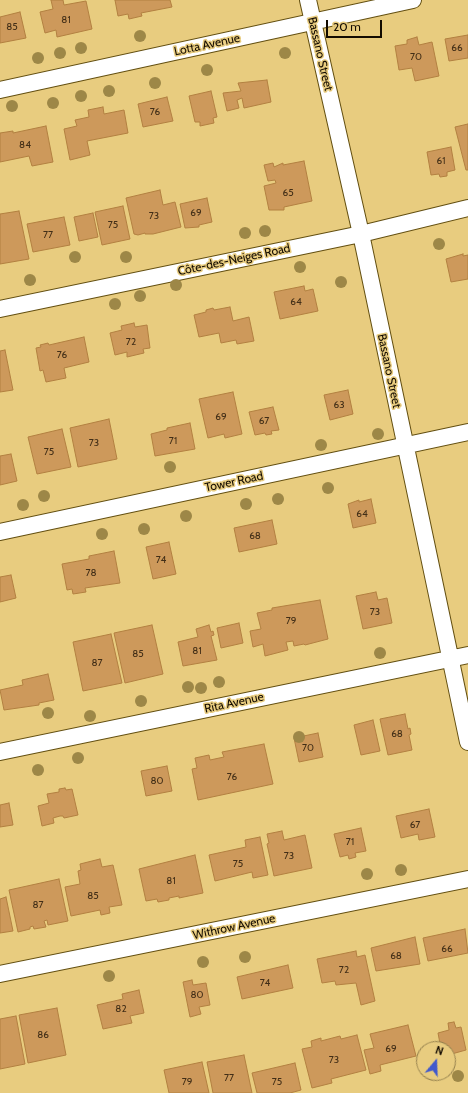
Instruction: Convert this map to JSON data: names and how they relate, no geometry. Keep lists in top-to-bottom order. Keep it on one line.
{"streets":{"street":["Lotta Avenue","Bassano Street","Côte-des-Neiges Road","Tower Road","Rita Avenue","Withrow Avenue"]},"crossings":[["Lotta Avenue","Bassano Street"],["Bassano Street","Côte-des-Neiges Road"],["Bassano Street","Tower Road"],["Bassano Street","Rita Avenue"]],"house_numbers":["81","85","66","70","76","84","61","65","69","73","75","77","64","72","76","63","69","67","71","73","75","64","68","74","78","73","79","81","85","87","68","70","76","80","67","71","73","75","81","85","87","66","68","72","74","80","82","86","69","73","77","79","75"],"scale_bar":"20 m","north":"top"}
